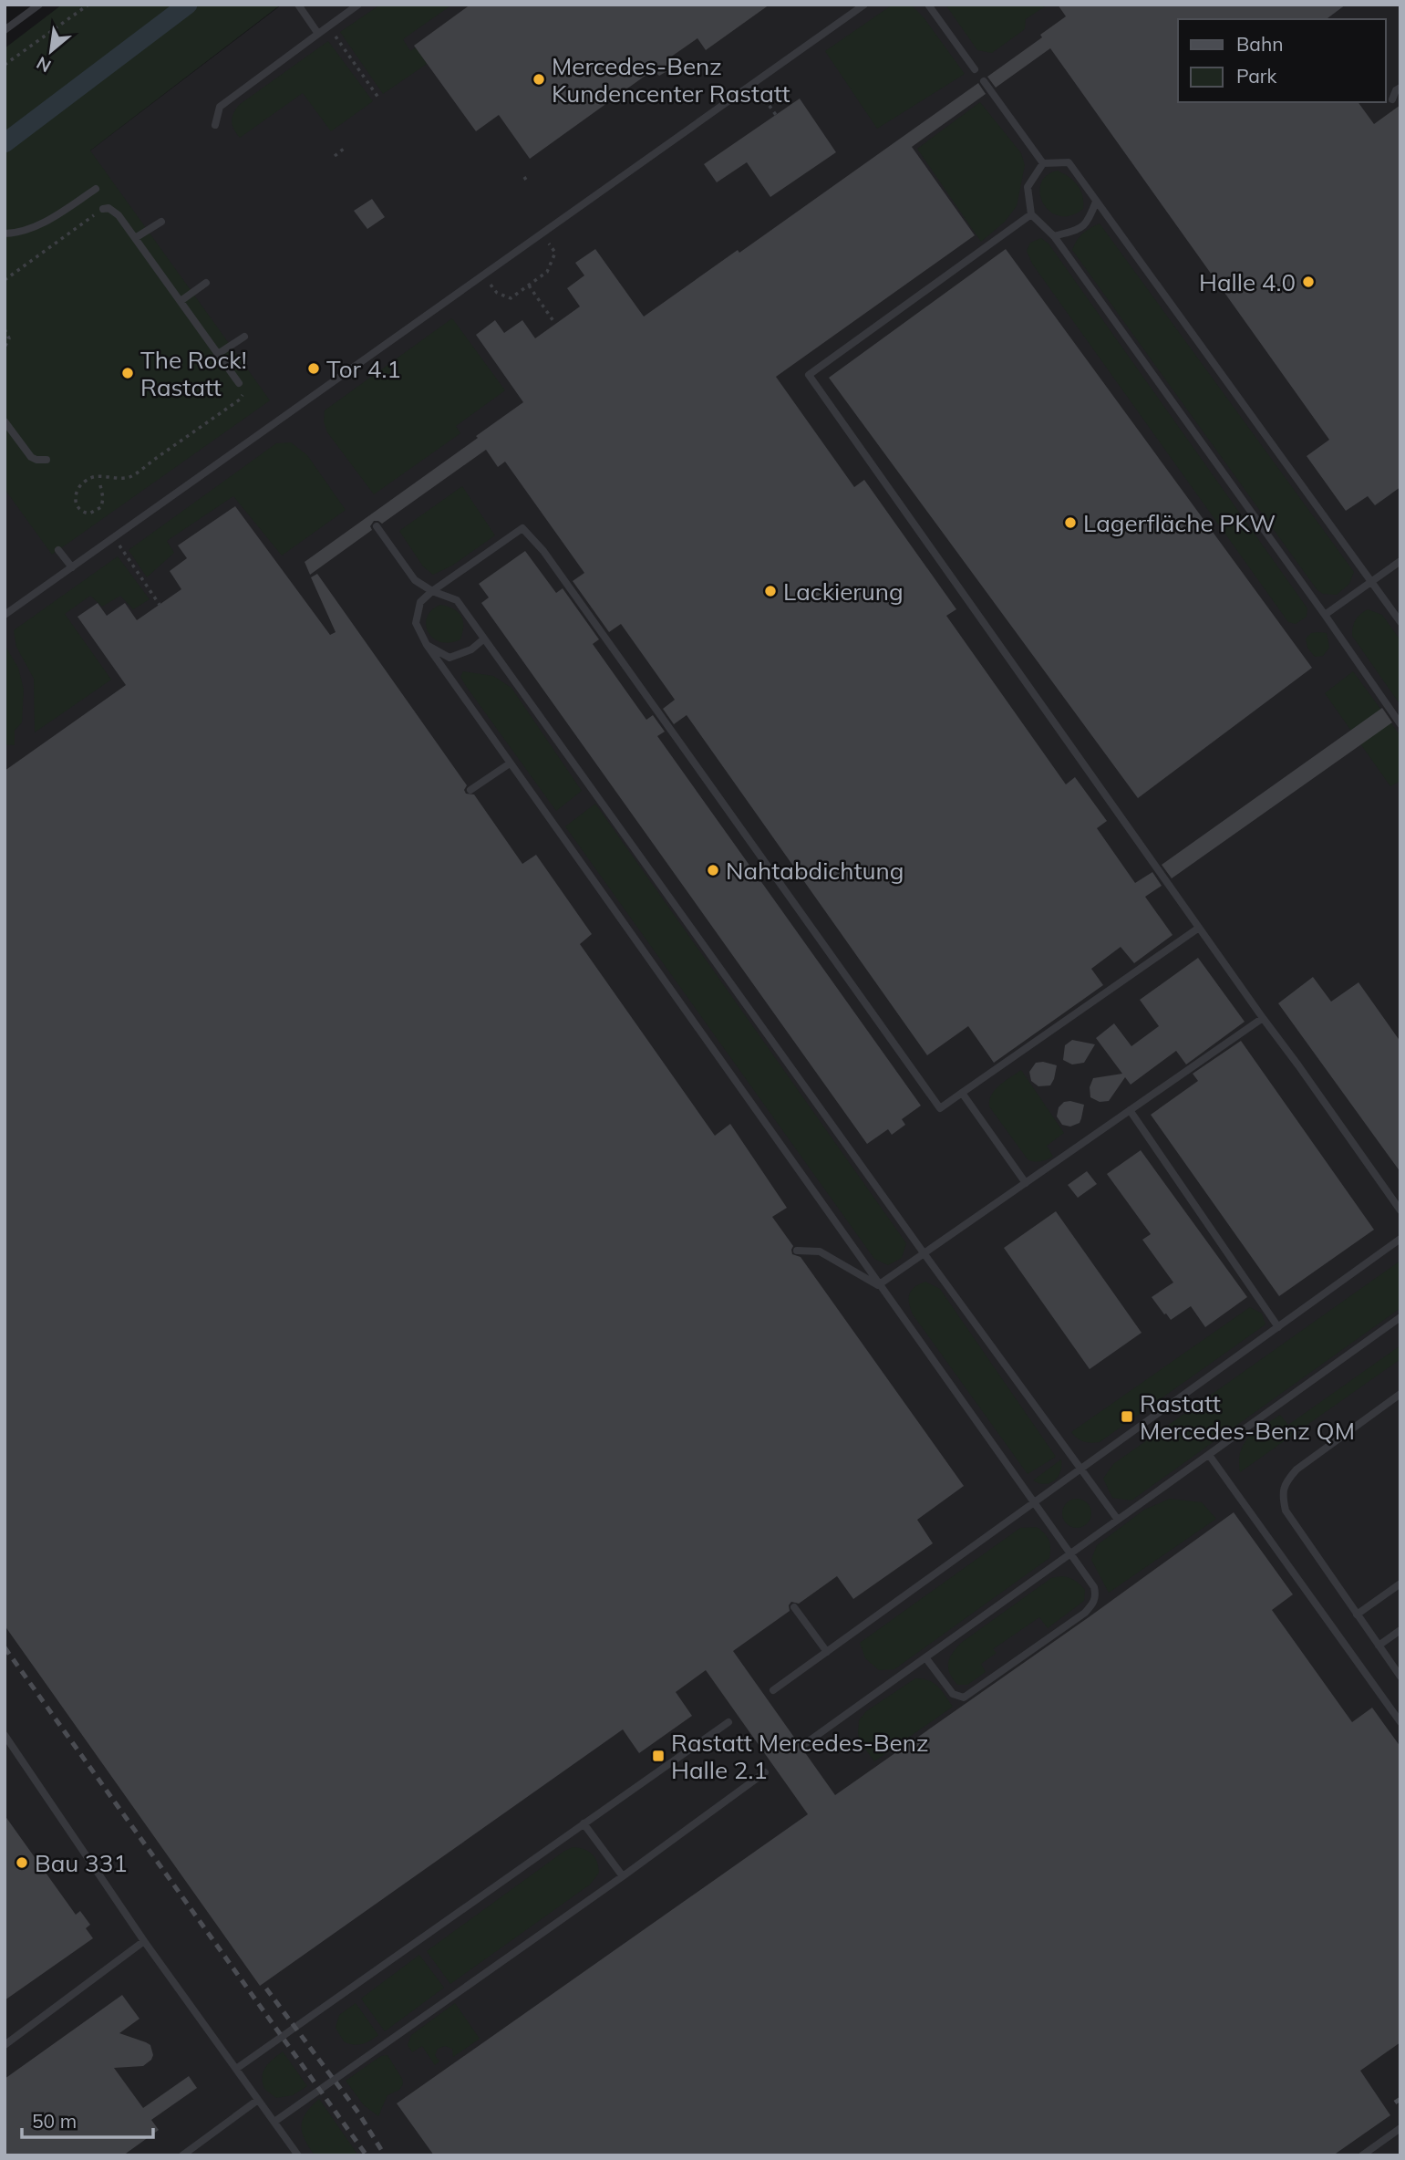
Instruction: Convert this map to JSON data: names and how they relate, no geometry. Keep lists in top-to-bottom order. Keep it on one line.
{"places":{"other":["Mercedes-Benz Kundencenter Rastatt","Halle 4.0","Tor 4.1","The Rock! Rastatt","Lagerfläche PKW","Lackierung","Nahtabdichtung","Bau 331"],"transit":["Rastatt Mercedes-Benz QM","Rastatt Mercedes-Benz Halle 2.1"]},"legend":["Bahn","Park"],"scale_bar":"50 m","north":"bottom left"}
